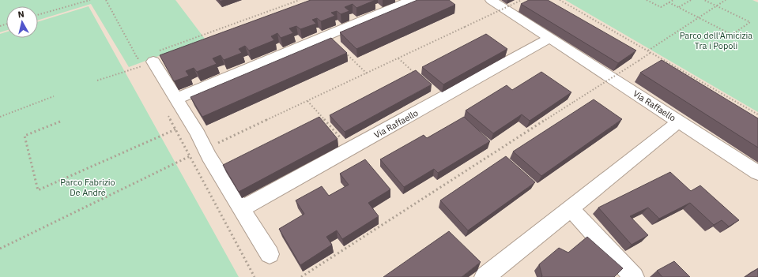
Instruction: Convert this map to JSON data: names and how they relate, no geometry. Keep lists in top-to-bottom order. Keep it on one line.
{"streets":{"street":["Via Raffaello"]},"parks":["Parco dell'Amicizia Tra i Popoli","Parco Fabrizio De André"],"north":"top"}
